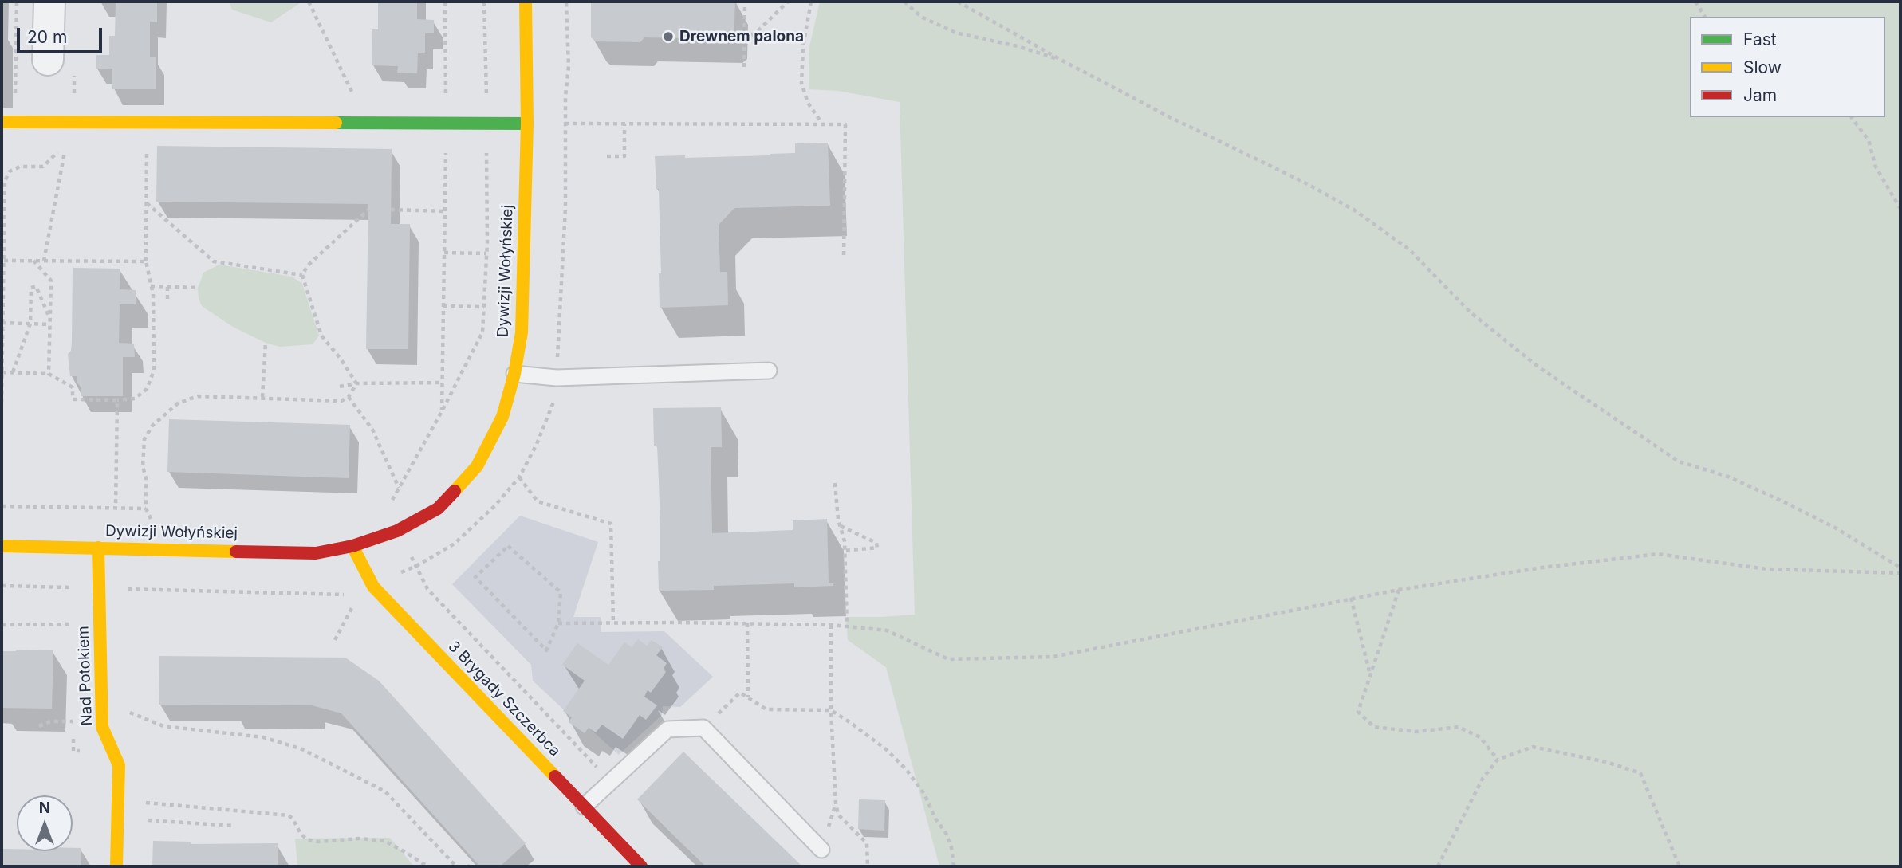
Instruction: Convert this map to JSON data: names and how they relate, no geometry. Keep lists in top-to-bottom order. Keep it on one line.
{"streets":{"street":["Dywizji Wołyńskiej","Nad Potokiem","3 Brygady Szczerbca"]},"crossings":[["Dywizji Wołyńskiej","Nad Potokiem"],["Dywizji Wołyńskiej","3 Brygady Szczerbca"]],"places":["Drewnem palona"],"legend":["Fast","Slow","Jam"],"scale_bar":"20 m","north":"top"}
